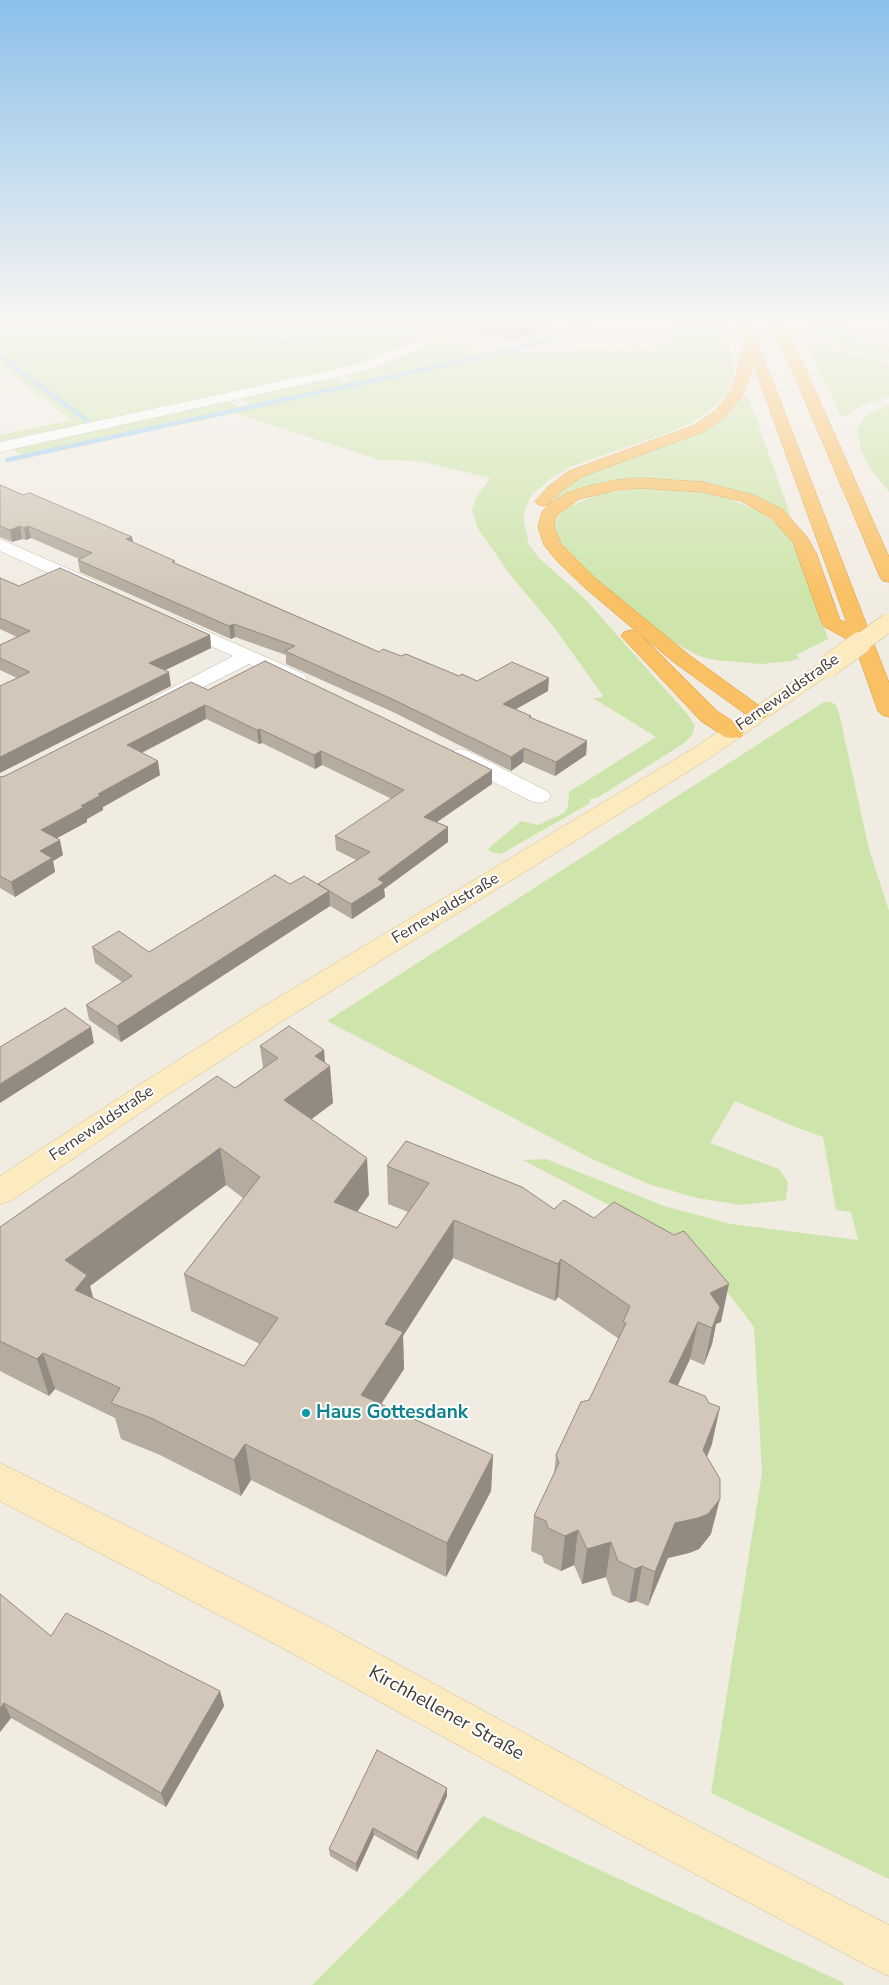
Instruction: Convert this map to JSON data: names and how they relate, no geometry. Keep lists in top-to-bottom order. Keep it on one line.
{"streets":{"main road":["Fernewaldstraße","Kirchhellener Straße"]},"places":["Haus Gottesdank"]}
